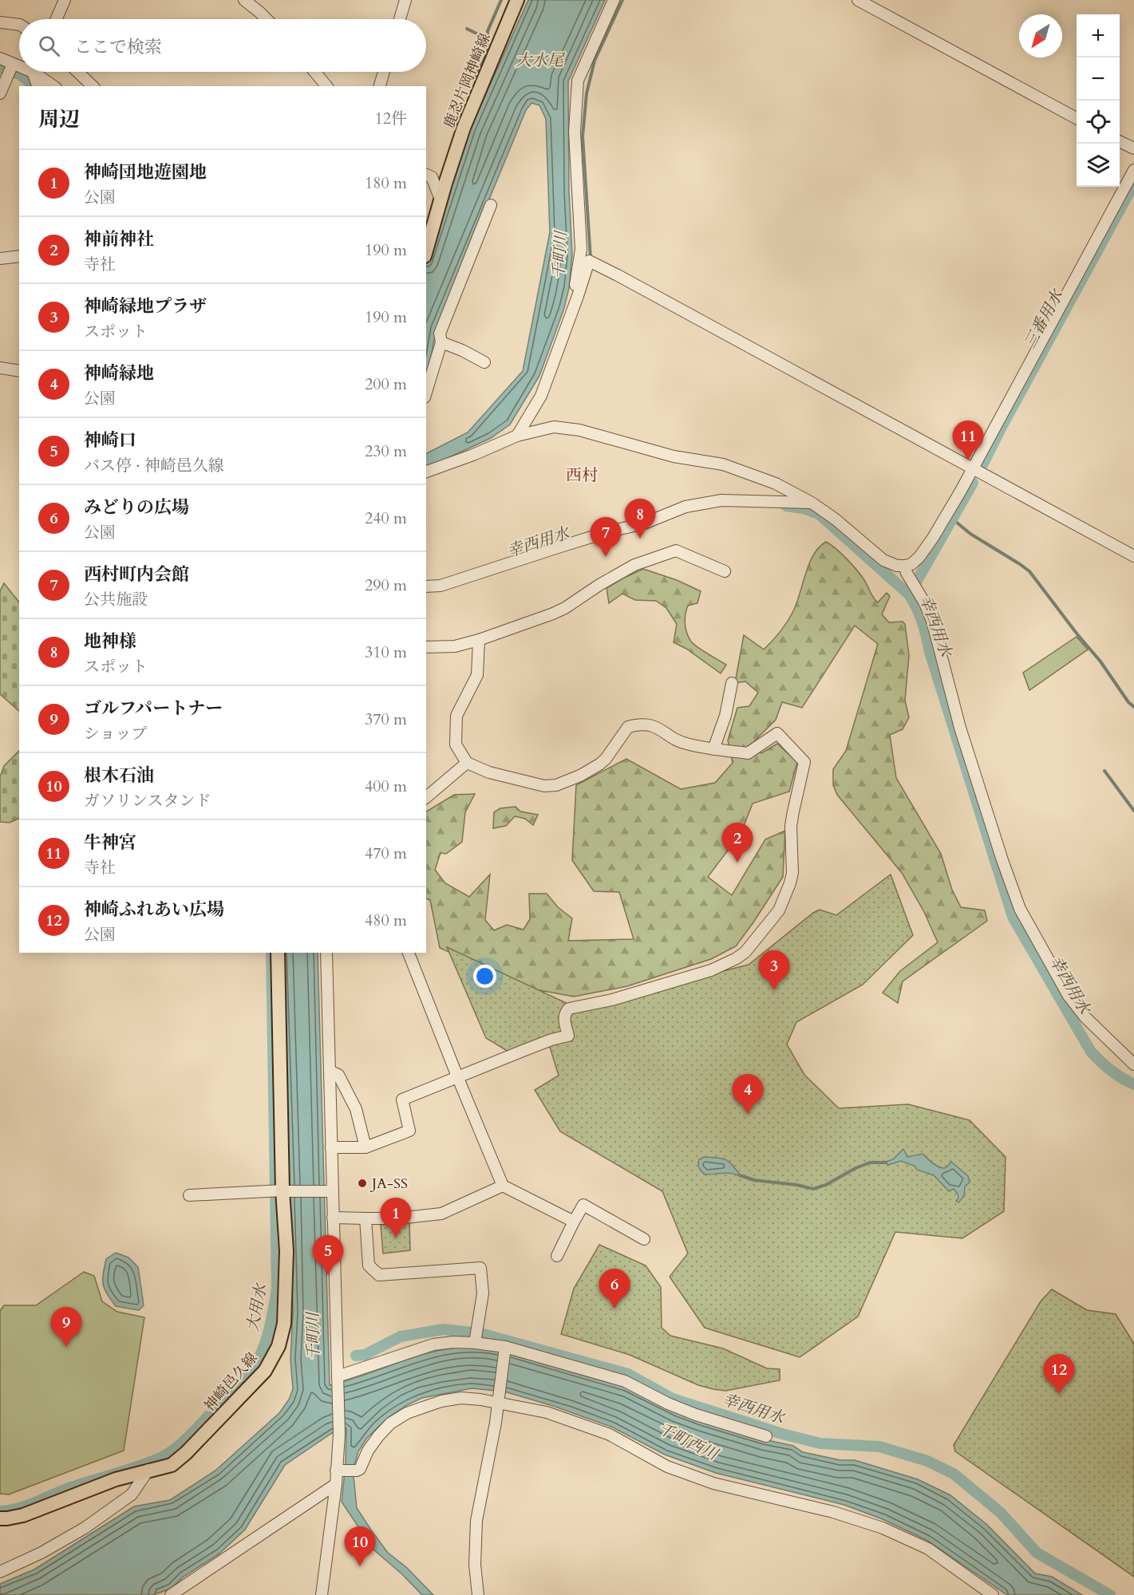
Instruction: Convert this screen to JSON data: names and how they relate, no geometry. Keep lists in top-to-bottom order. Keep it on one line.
{"streets":{"main road":["鹿忍片岡神崎線","神崎邑久線"]},"districts":["西村"],"water":["大水尾","千町川","三番用水","幸西用水","大用水","千町西川"],"places":["JA-SS"],"north":"bottom left","page":{"map_buttons":["+","−"],"search":"ここで検索","heading":["周辺","12件"],"list":[{"mark":"1","name":"神崎団地遊園地","note":"公園","value":"180 m"},{"mark":"2","name":"神前神社","note":"寺社","value":"190 m"},{"mark":"3","name":"神崎緑地プラザ","note":"スポット","value":"190 m"},{"mark":"4","name":"神崎緑地","note":"公園","value":"200 m"},{"mark":"5","name":"神崎口","note":"バス停 · 神崎邑久線","value":"230 m"},{"mark":"6","name":"みどりの広場","note":"公園","value":"240 m"},{"mark":"7","name":"西村町内会館","note":"公共施設","value":"290 m"},{"mark":"8","name":"地神様","note":"スポット","value":"310 m"},{"mark":"9","name":"ゴルフパートナー","note":"ショップ","value":"370 m"},{"mark":"10","name":"根木石油","note":"ガソリンスタンド","value":"400 m"},{"mark":"11","name":"牛神宮","note":"寺社","value":"470 m"},{"mark":"12","name":"神崎ふれあい広場","note":"公園","value":"480 m"}],"pins":["11","8","7","2","3","4","1","5","6","9","12","10"]}}
